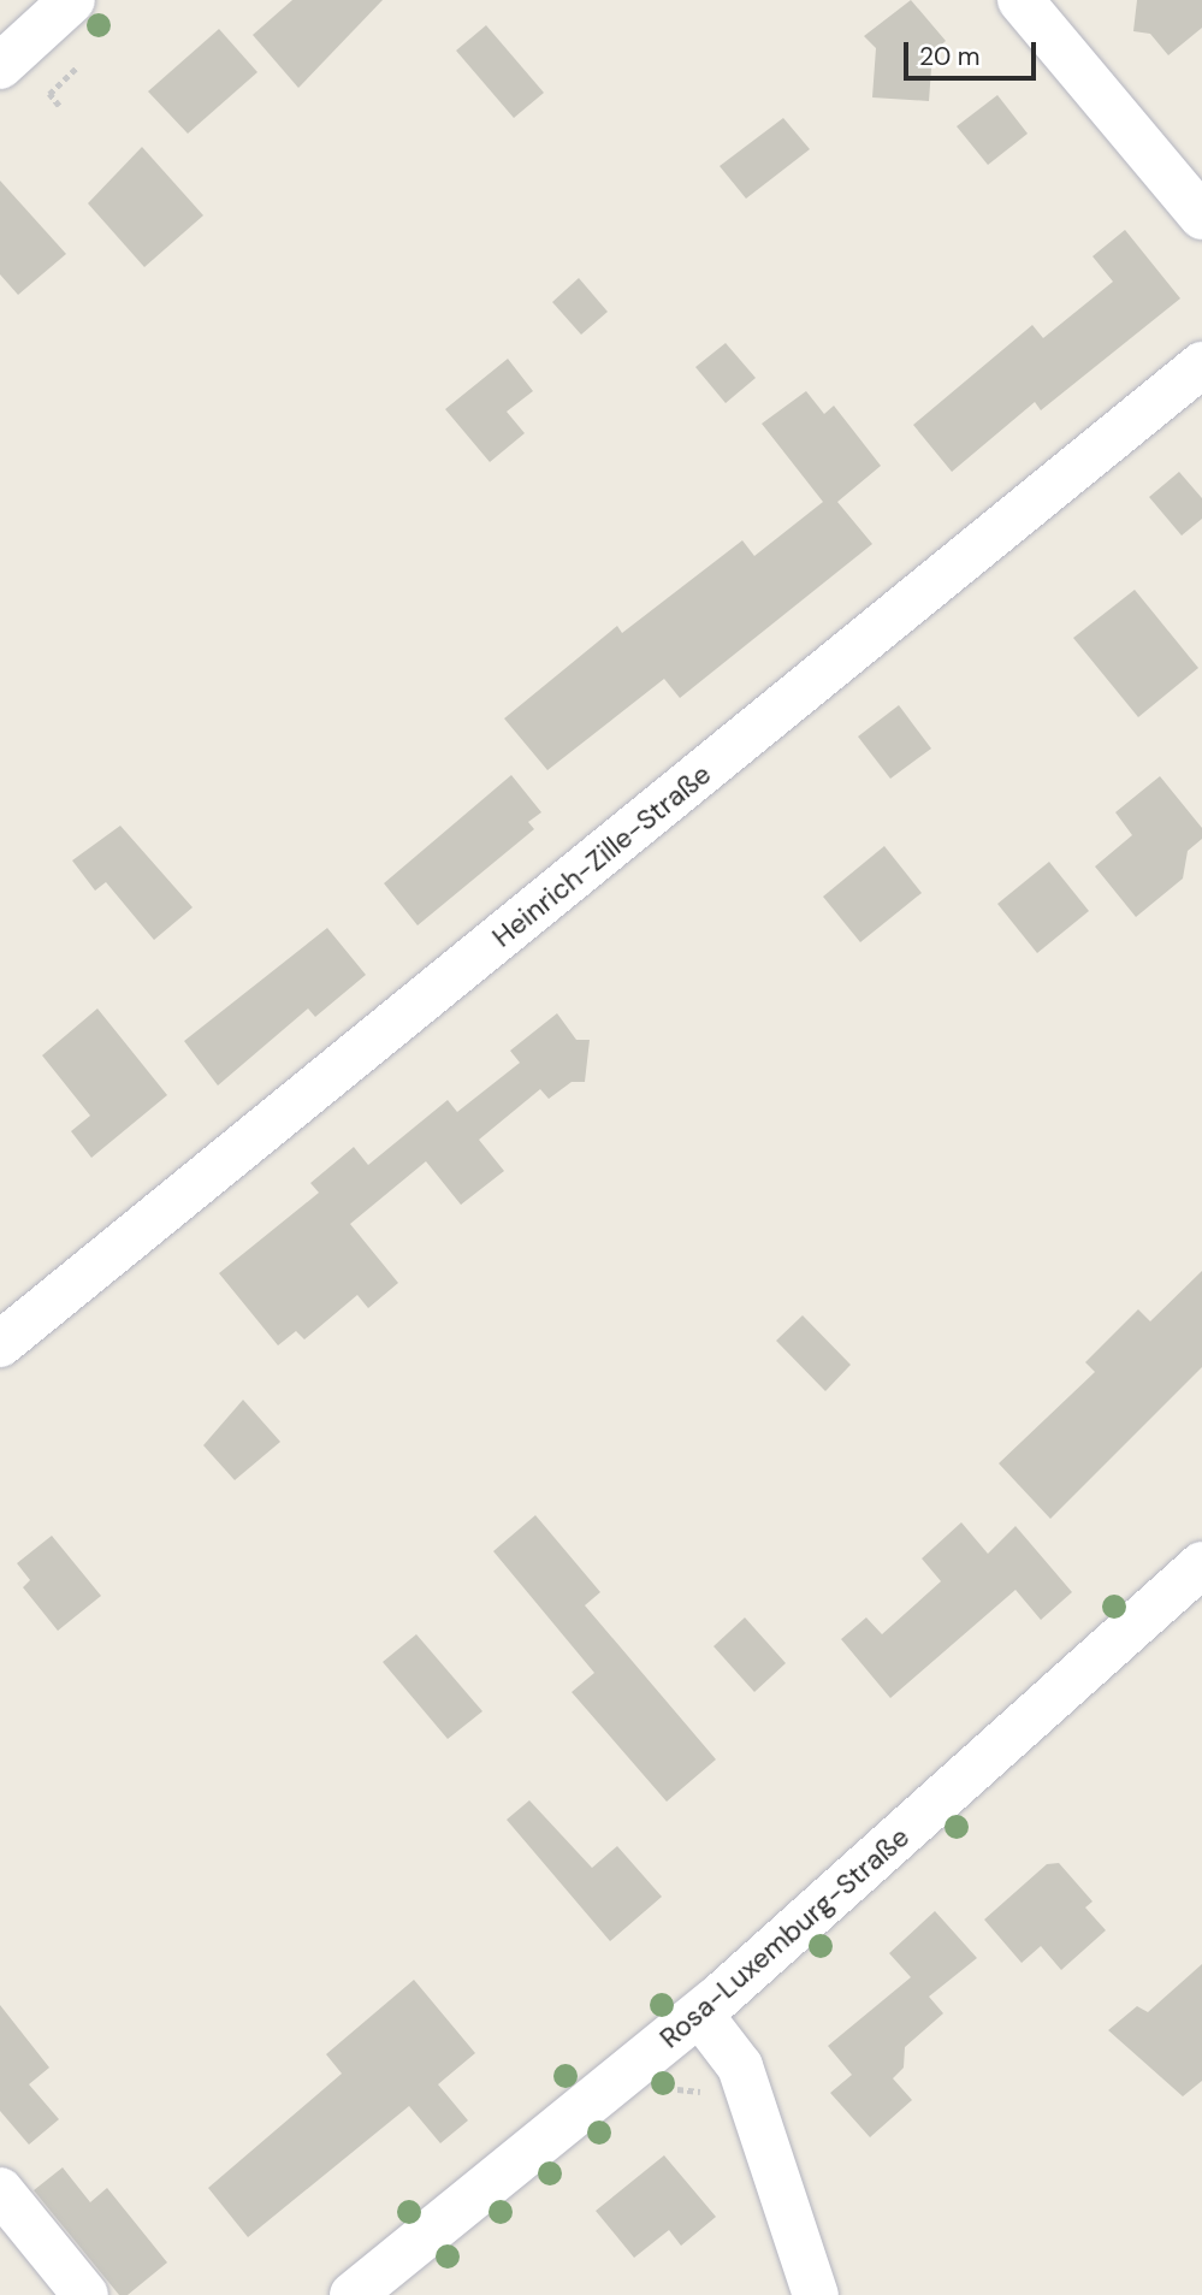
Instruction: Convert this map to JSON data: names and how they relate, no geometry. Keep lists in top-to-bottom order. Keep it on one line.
{"streets":{"street":["Heinrich-Zille-Straße","Rosa-Luxemburg-Straße"]},"scale_bar":"20 m"}
